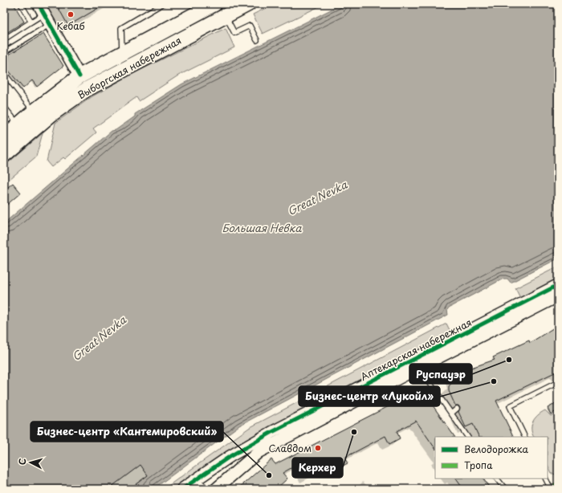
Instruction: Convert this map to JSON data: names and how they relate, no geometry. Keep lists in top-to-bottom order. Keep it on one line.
{"streets":{"main road":["Выборгская набережная"],"street":["Аптекарская набережная"]},"water":["Great Nevka","Большая Невка"],"places":["Кебаб","Руспауэр","Бизнес-центр «Лукойл»","Керхер","Славдом","Бизнес-центр «Кантемировский»"],"legend":["Велодорожка","Тропа"],"north":"left"}
